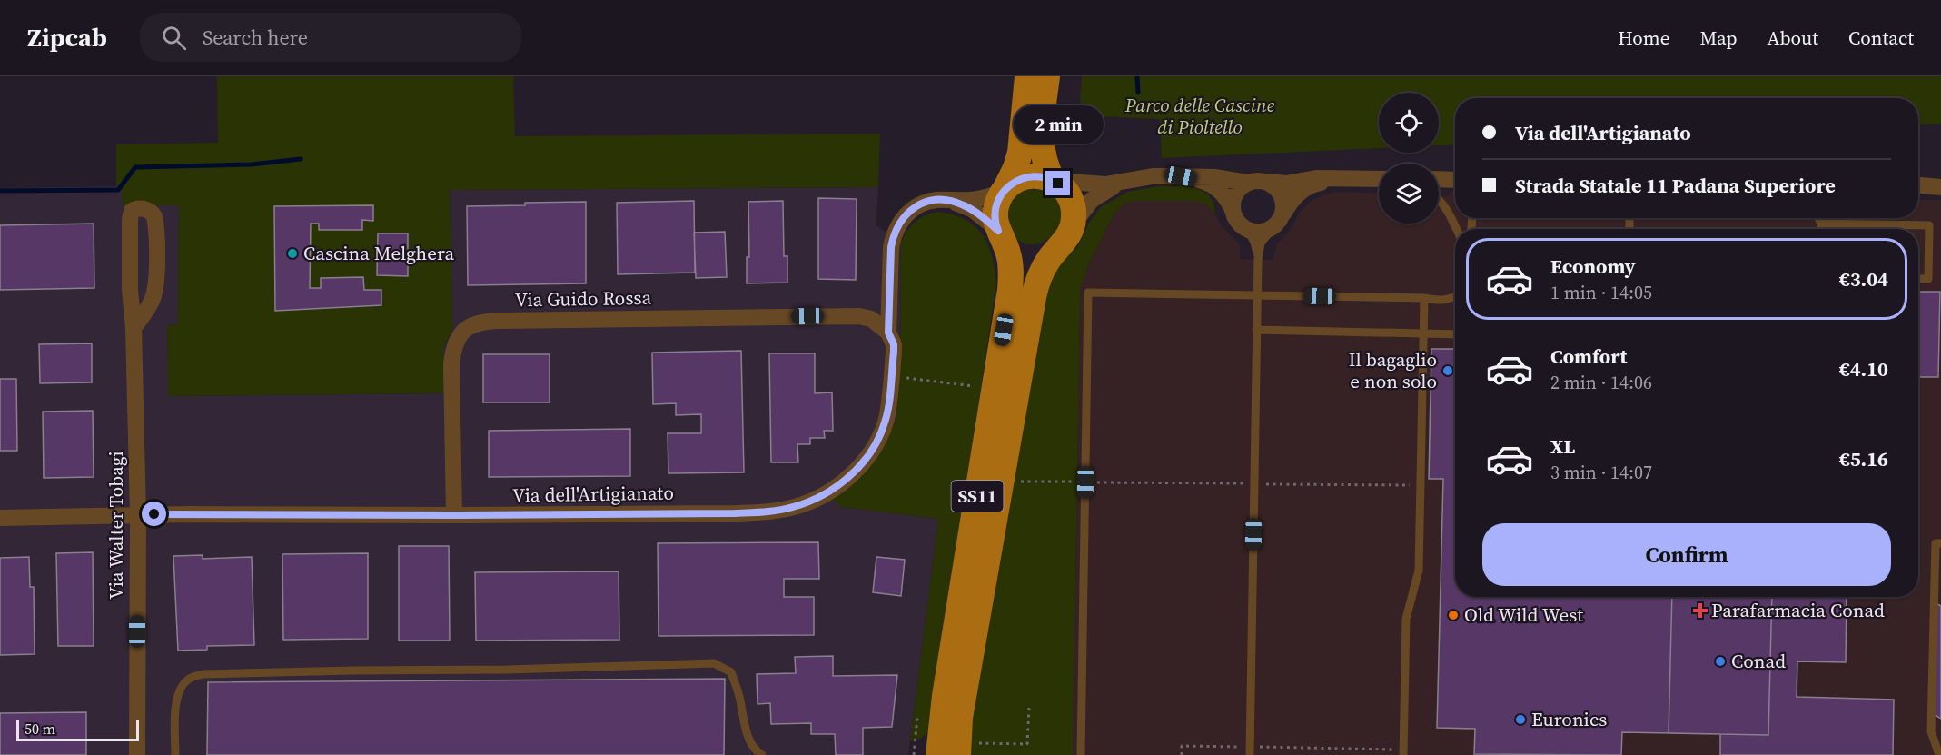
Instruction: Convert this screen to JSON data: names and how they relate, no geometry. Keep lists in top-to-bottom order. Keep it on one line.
{"streets":{"main road":["SS11"],"street":["Via Guido Rossa","Via dell'Artigianato","Via Walter Tobagi"]},"crossings":[["Via Guido Rossa","Via dell'Artigianato"],["Via dell'Artigianato","SS11"],["Via dell'Artigianato","Via Walter Tobagi"]],"parks":["Parco delle Cascine di Pioltello"],"places":{"other":["Cascina Melghera","Il bagaglio e non solo","Old Wild West","Conad","Euronics"],"health":["Parafarmacia Conad"]},"scale_bar":"50 m","page":{"header":"Zipcab","search":"Search here","nav":["Home","Map","About","Contact"],"banner":["Via dell'Artigianato","Strada Statale 11 Padana Superiore"],"bubble":"2 min","list":[{"name":"Economy","note":"1 min · 14:05","value":"€3.04"},{"name":"Comfort","note":"2 min · 14:06","value":"€4.10"},{"name":"XL","note":"3 min · 14:07","value":"€5.16"}],"buttons":"Confirm","scale":"50 m"}}
